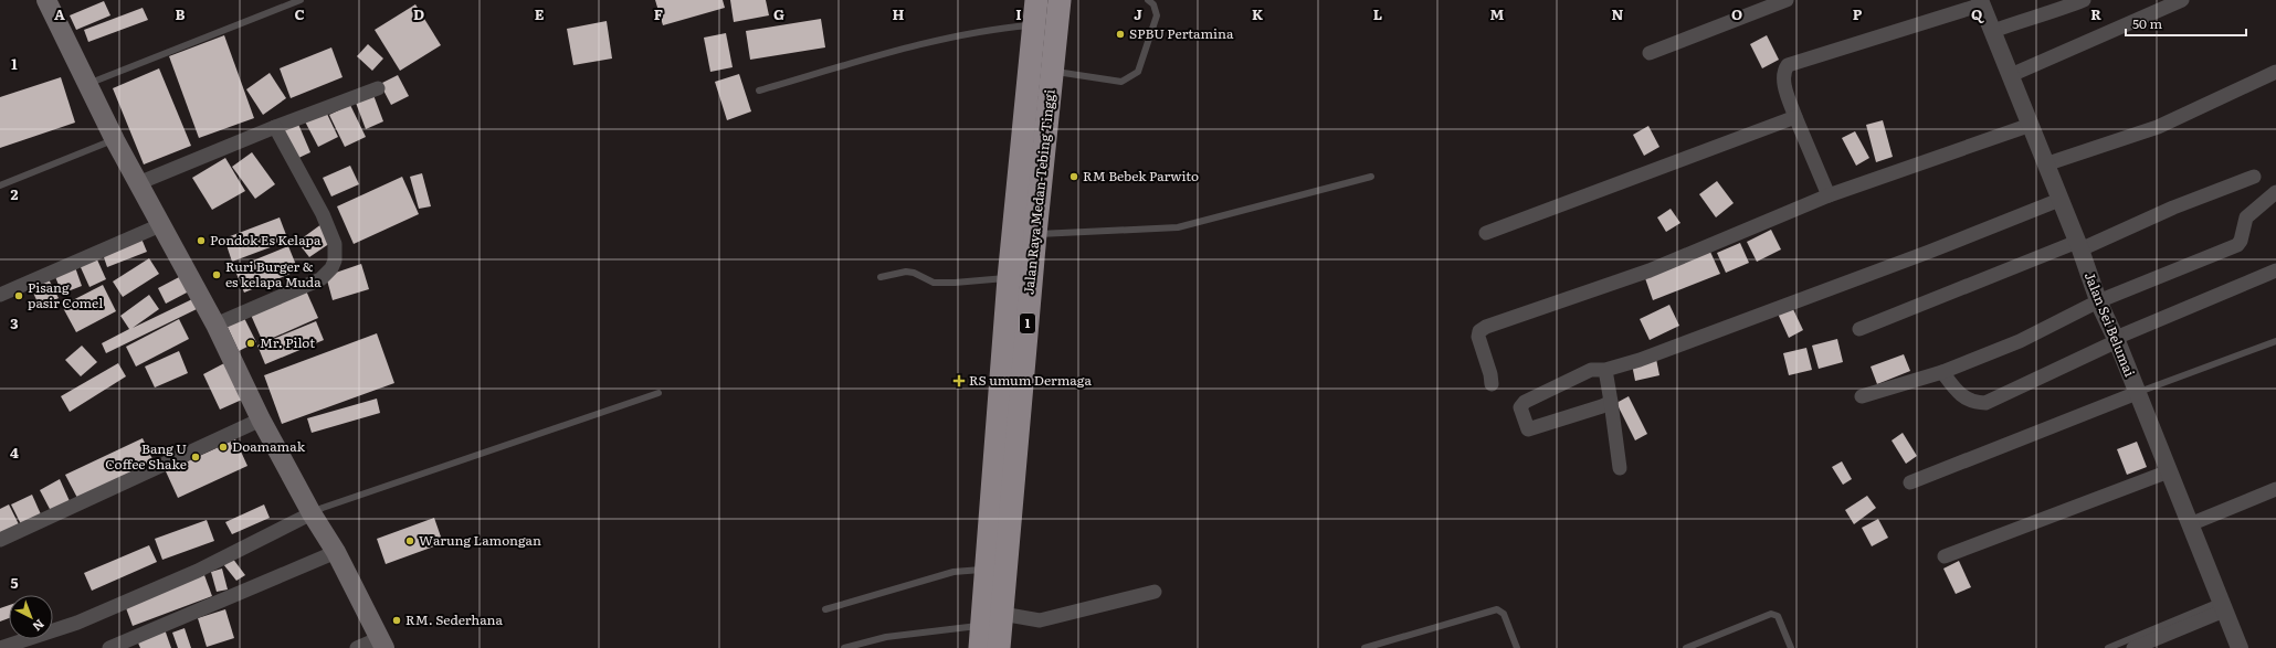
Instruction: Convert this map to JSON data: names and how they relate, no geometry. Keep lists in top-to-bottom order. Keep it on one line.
{"streets":{"highway":["Jalan Raya Medan-Tebing Tinggi","1"],"street":["Jalan Sei Belumai"]},"places":{"other":["SPBU Pertamina","RM Bebek Parwito","Pondok Es Kelapa","Ruri Burger & es kelapa Muda","Pisang pasir Comel","Mr. Pilot","Doamamak","Bang U Coffee Shake","Warung Lamongan","RM. Sederhana"],"health":["RS umum Dermaga"]},"scale_bar":"50 m","north":"bottom right","grid":{"columns":["A","B","C","D","E","F","G","H","I","J","K","L","M","N","O","P","Q","R"],"rows":["1","2","3","4","5"]}}
